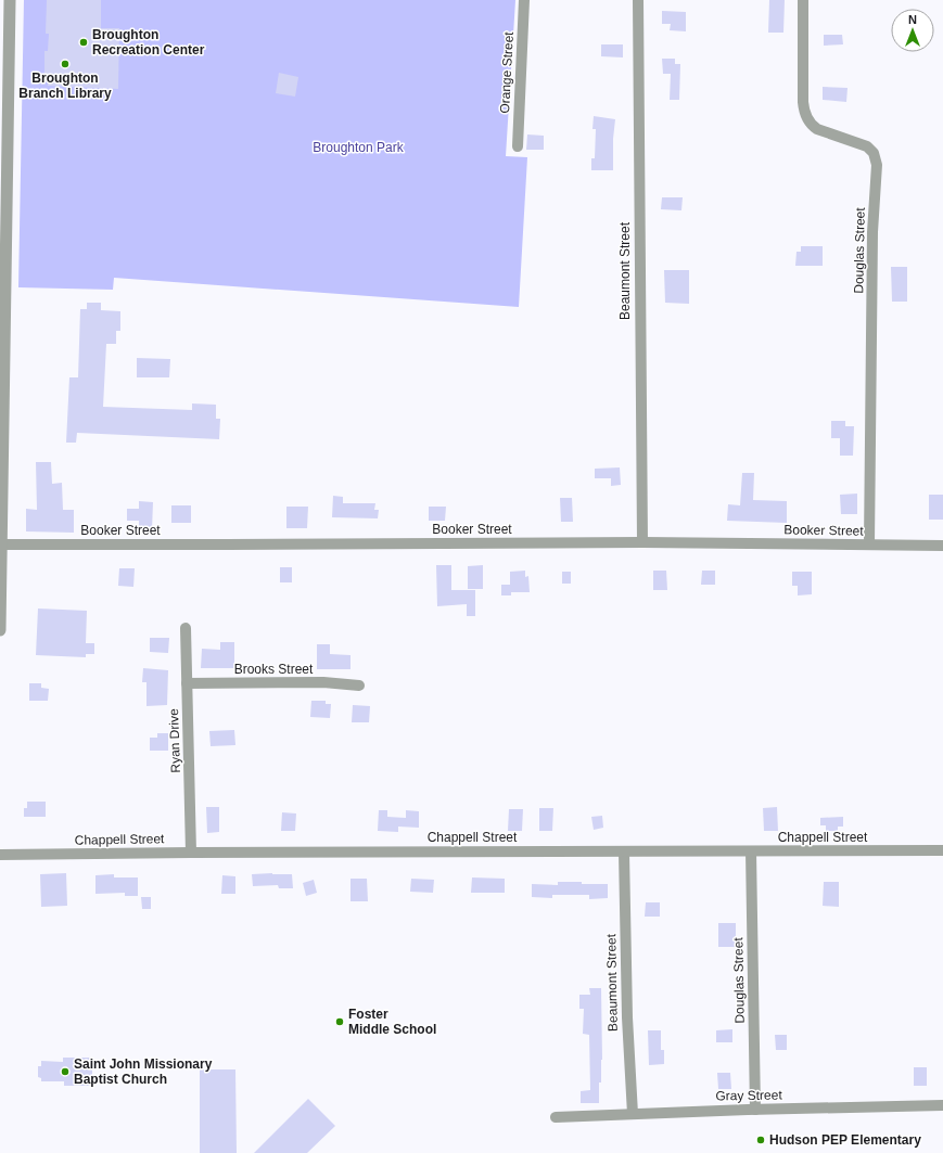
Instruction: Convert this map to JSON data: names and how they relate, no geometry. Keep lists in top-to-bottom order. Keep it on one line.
{"streets":{"street":["Orange Street","Douglas Street","Beaumont Street","Booker Street","Brooks Street","Ryan Drive","Chappell Street","Gray Street"]},"crossings":[["Douglas Street","Booker Street"],["Douglas Street","Chappell Street"],["Douglas Street","Gray Street"],["Beaumont Street","Booker Street"],["Beaumont Street","Chappell Street"],["Beaumont Street","Gray Street"],["Brooks Street","Ryan Drive"],["Ryan Drive","Chappell Street"]],"parks":["Broughton Park"],"places":["Broughton Recreation Center","Broughton Branch Library","Foster Middle School","Saint John Missionary Baptist Church","Hudson PEP Elementary"],"north":"top"}
